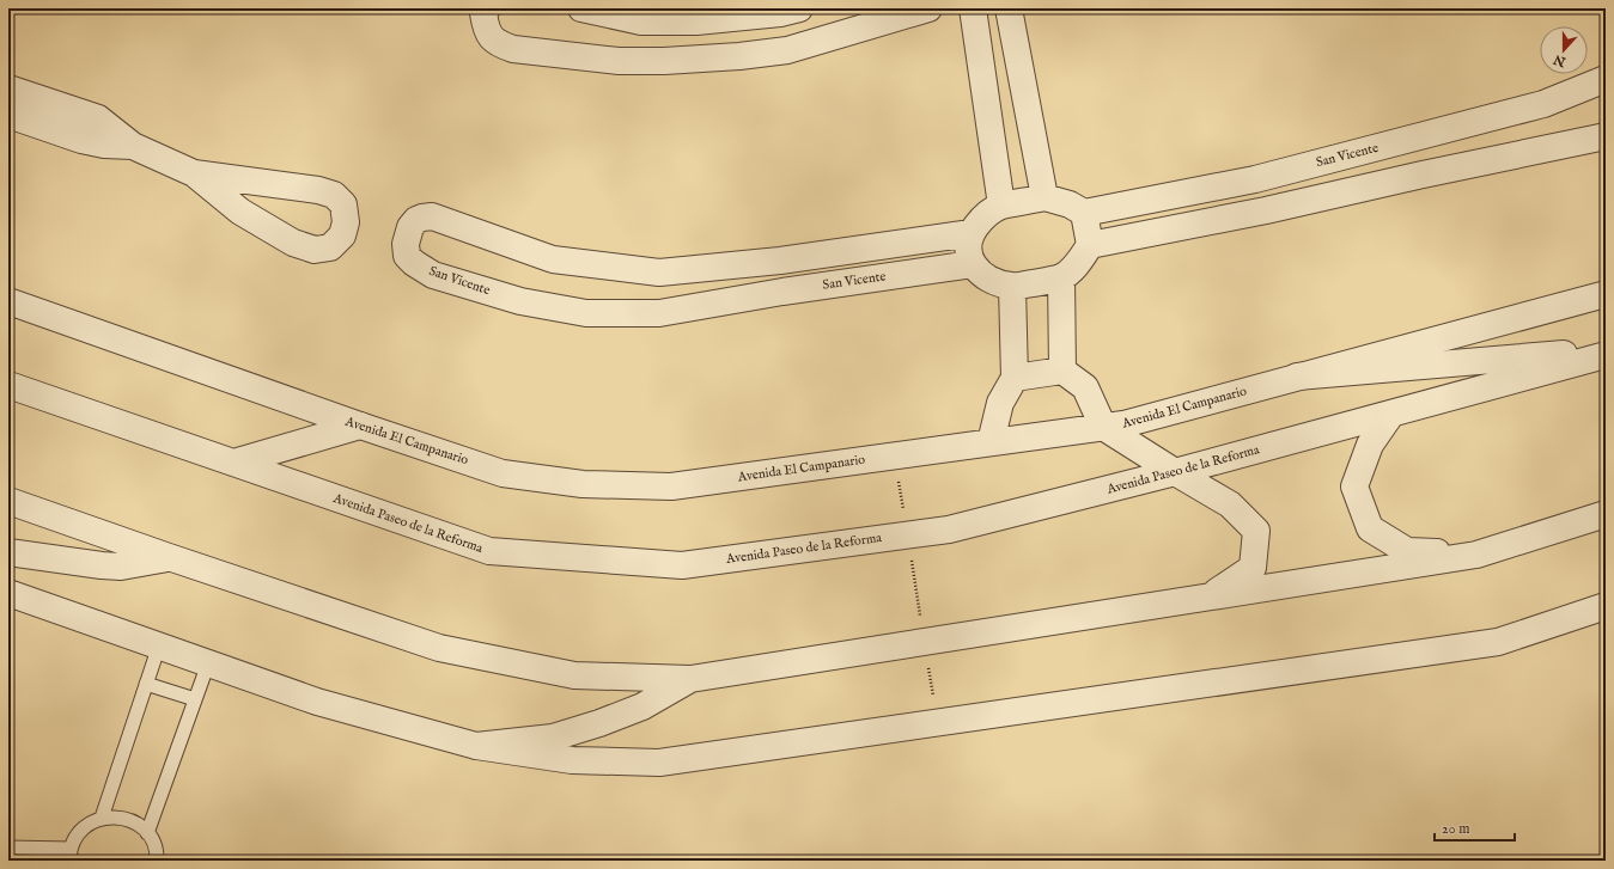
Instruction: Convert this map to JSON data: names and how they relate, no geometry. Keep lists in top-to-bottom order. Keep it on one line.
{"streets":{"street":["San Vicente","Avenida El Campanario","Avenida Paseo de la Reforma"]},"scale_bar":"20 m","north":"bottom"}
